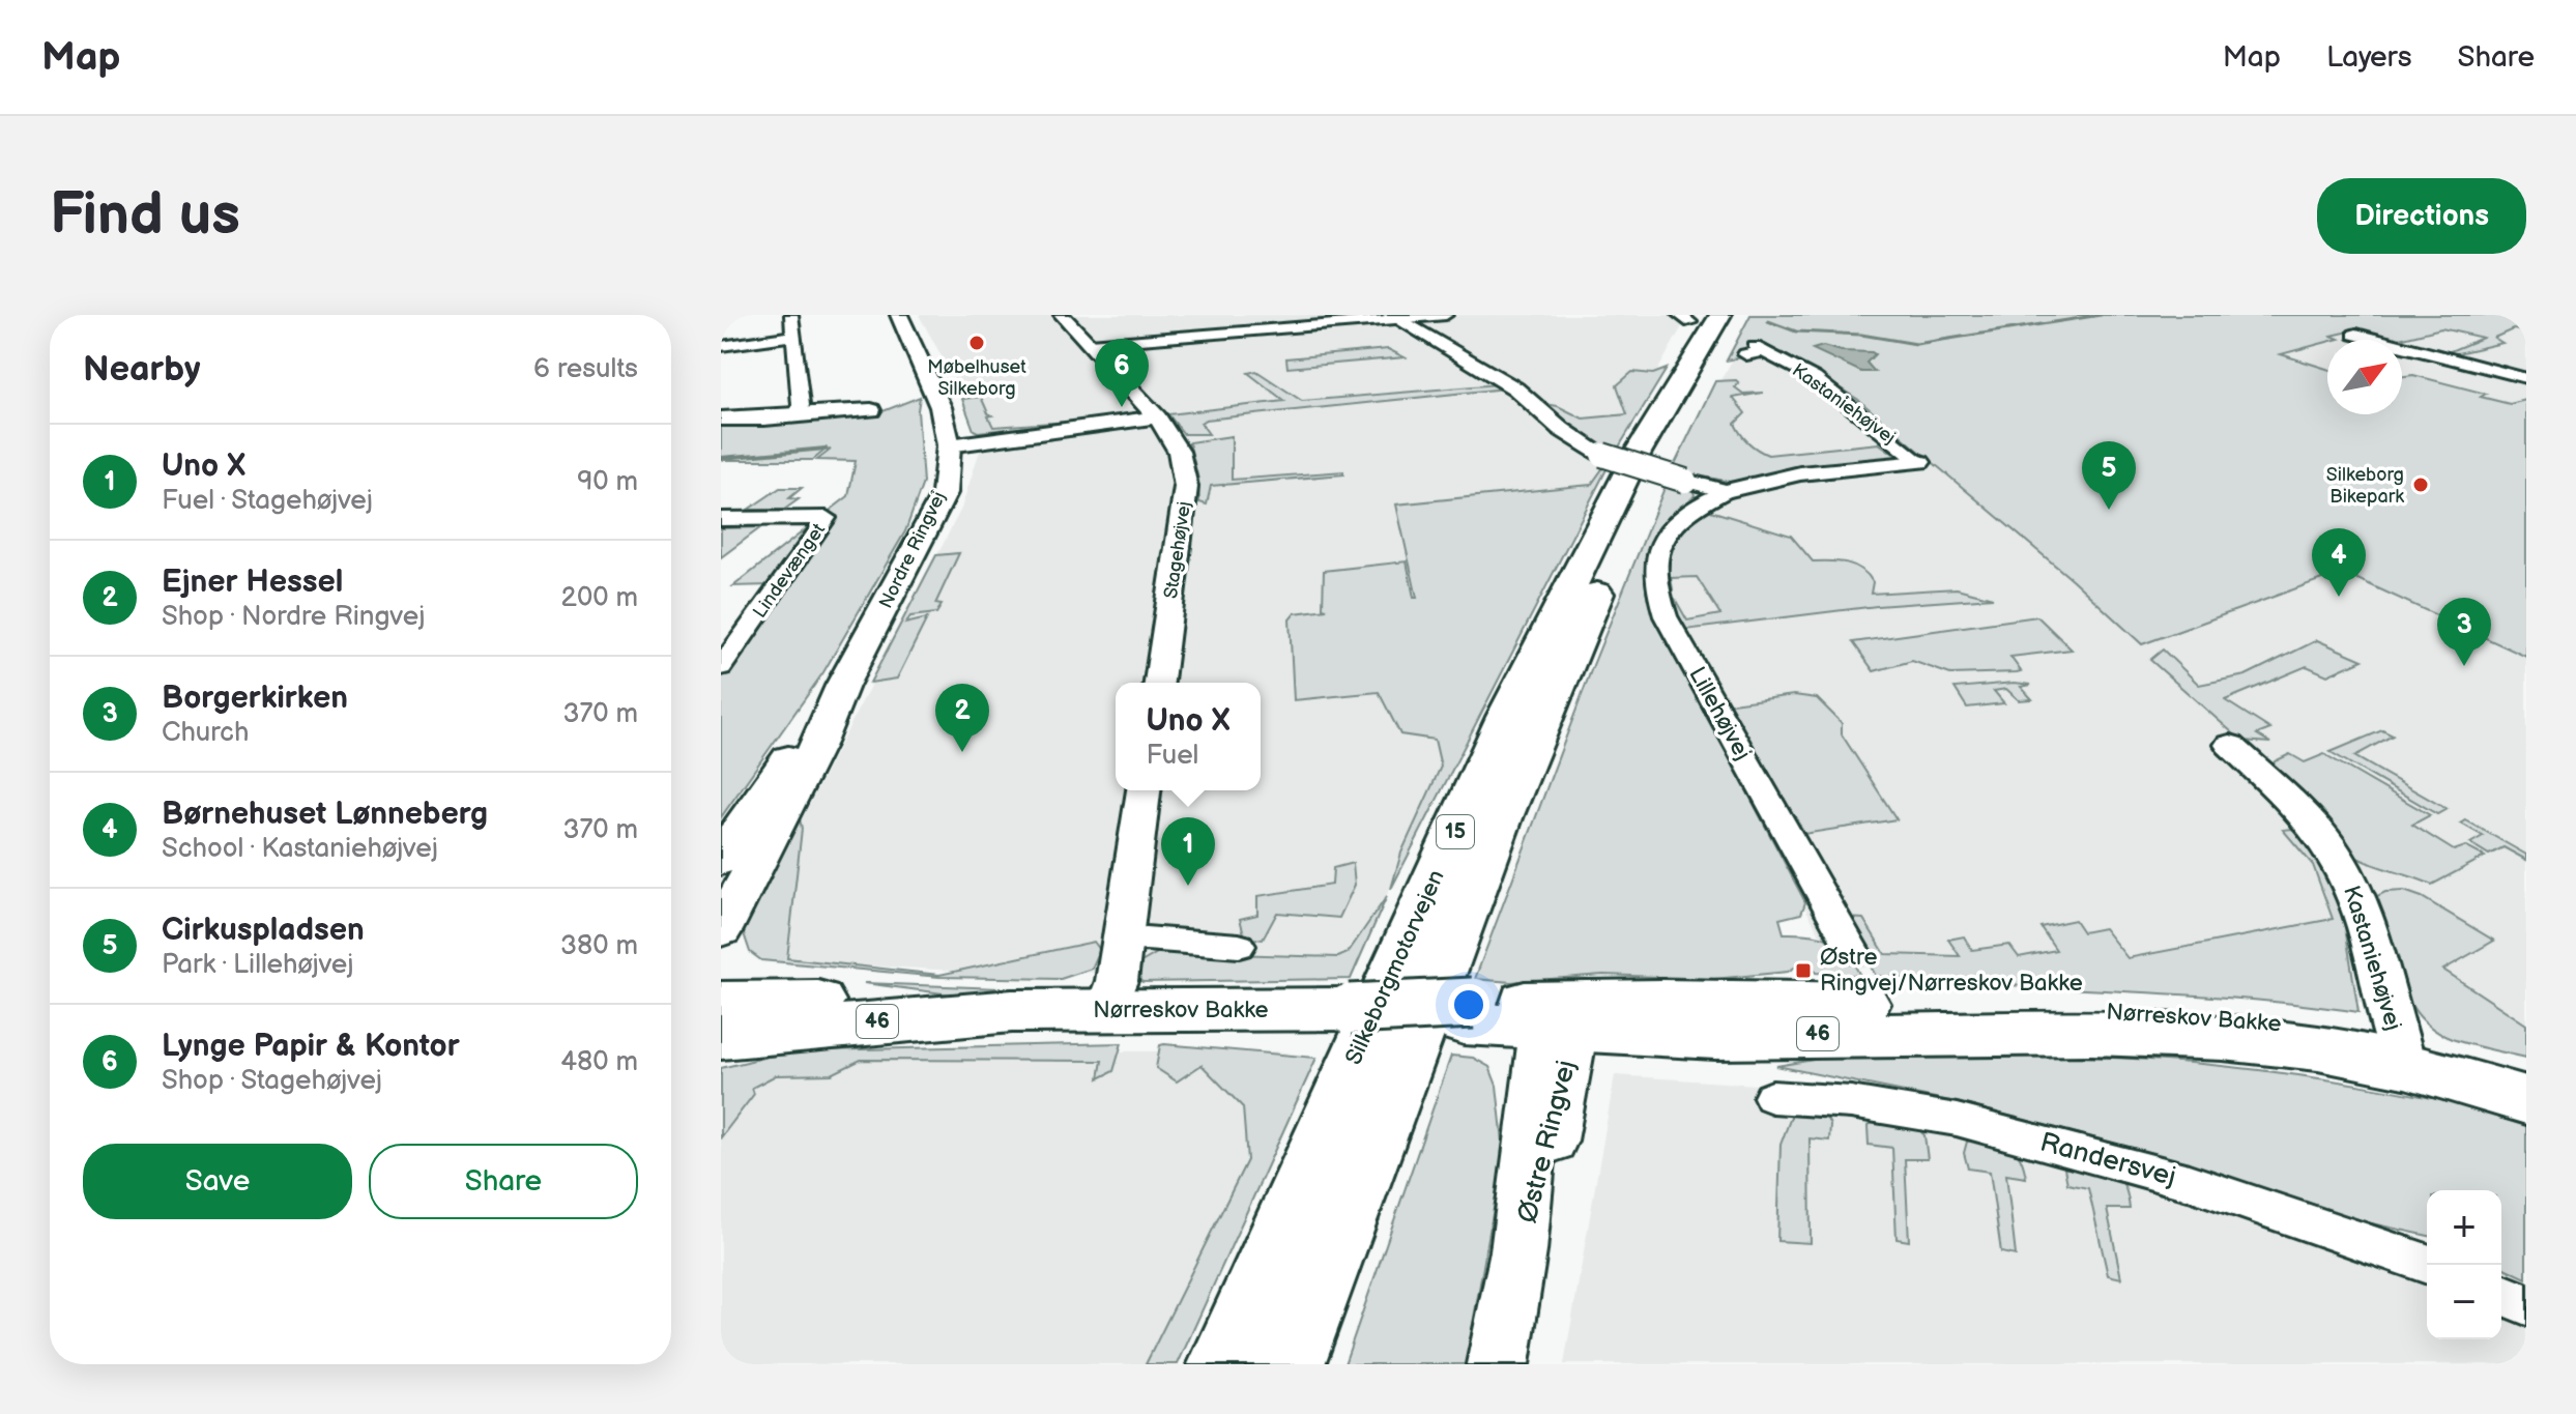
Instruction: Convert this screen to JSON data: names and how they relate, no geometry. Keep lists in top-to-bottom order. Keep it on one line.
{"streets":{"main road":["Nordre Ringvej","15","Silkeborgmotorvejen","Nørreskov Bakke","46","Østre Ringvej"],"street":["Kastaniehøjvej","Stagehøjvej","Lindevænget","Lillehøjvej","Randersvej"]},"crossings":[["Kastaniehøjvej","Lillehøjvej"],["Kastaniehøjvej","Silkeborgmotorvejen"],["Kastaniehøjvej","Nørreskov Bakke"],["Nørreskov Bakke","Østre Ringvej"]],"places":{"other":["Møbelhuset Silkeborg","Silkeborg Bikepark"],"transit":["Østre Ringvej/Nørreskov Bakke"]},"north":"top right","page":{"header":"Map","nav":["Map","Layers","Share"],"buttons":["Directions",["Save","Share"]],"title":"Find us","heading":["Nearby","6 results"],"pins":["6","5","4","3","2","1"],"list":[{"mark":"1","name":"Uno X","note":"Fuel · Stagehøjvej","value":"90 m"},{"mark":"2","name":"Ejner Hessel","note":"Shop · Nordre Ringvej","value":"200 m"},{"mark":"3","name":"Borgerkirken","note":"Church","value":"370 m"},{"mark":"4","name":"Børnehuset Lønneberg","note":"School · Kastaniehøjvej","value":"370 m"},{"mark":"5","name":"Cirkuspladsen","note":"Park · Lillehøjvej","value":"380 m"},{"mark":"6","name":"Lynge Papir & Kontor","note":"Shop · Stagehøjvej","value":"480 m"}],"popup":["Uno X","Fuel"],"map_buttons":["+","−"]}}
